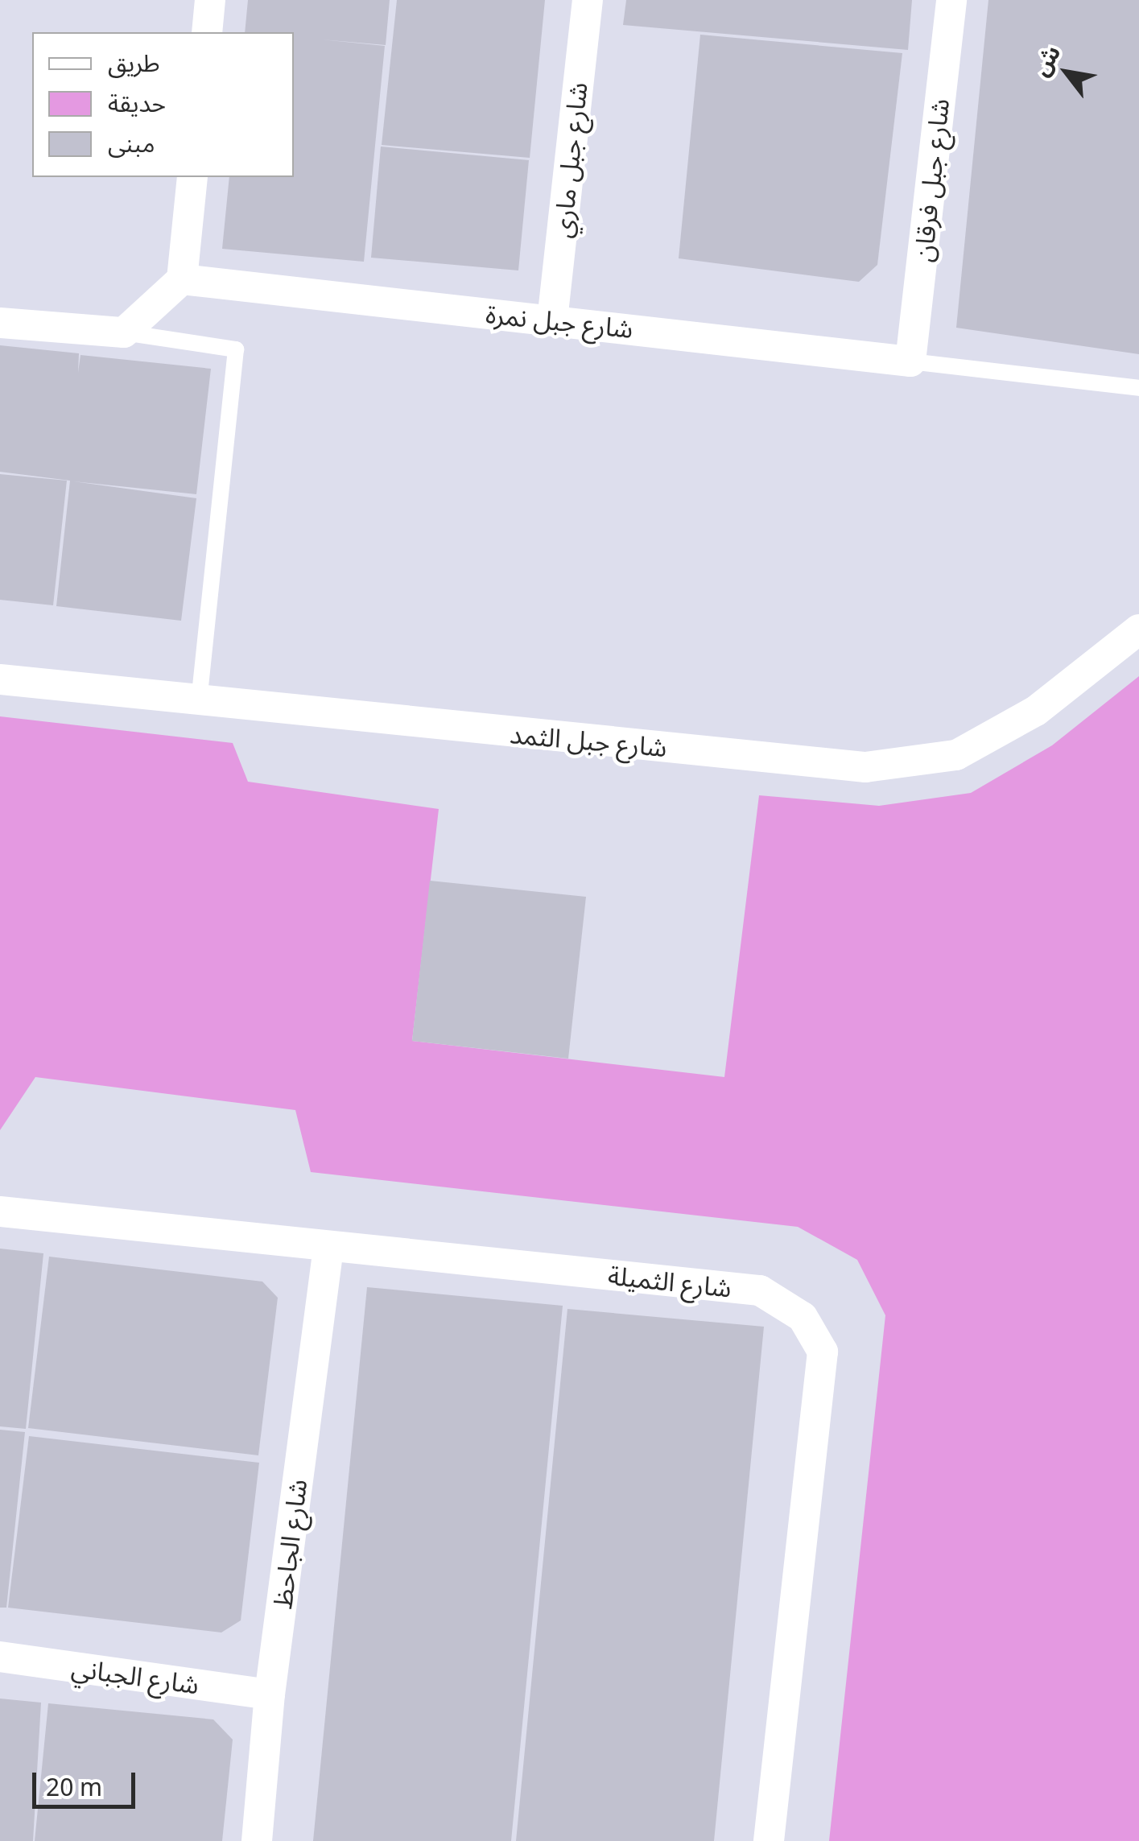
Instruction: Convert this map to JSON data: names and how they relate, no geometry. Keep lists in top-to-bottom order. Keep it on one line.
{"streets":{"street":["شارع جبل ماري","شارع جبل فرقان","شارع جبل نمرة","شارع جبل الثمد","شارع الثميلة","شارع الجاحظ","شارع الجباني"]},"crossings":[["شارع جبل ماري","شارع جبل نمرة"],["شارع جبل فرقان","شارع جبل نمرة"],["شارع الثميلة","شارع الجاحظ"],["شارع الجاحظ","شارع الجباني"]],"legend":["طريق","حديقة","مبنى"],"scale_bar":"20 m","north":"top left"}
